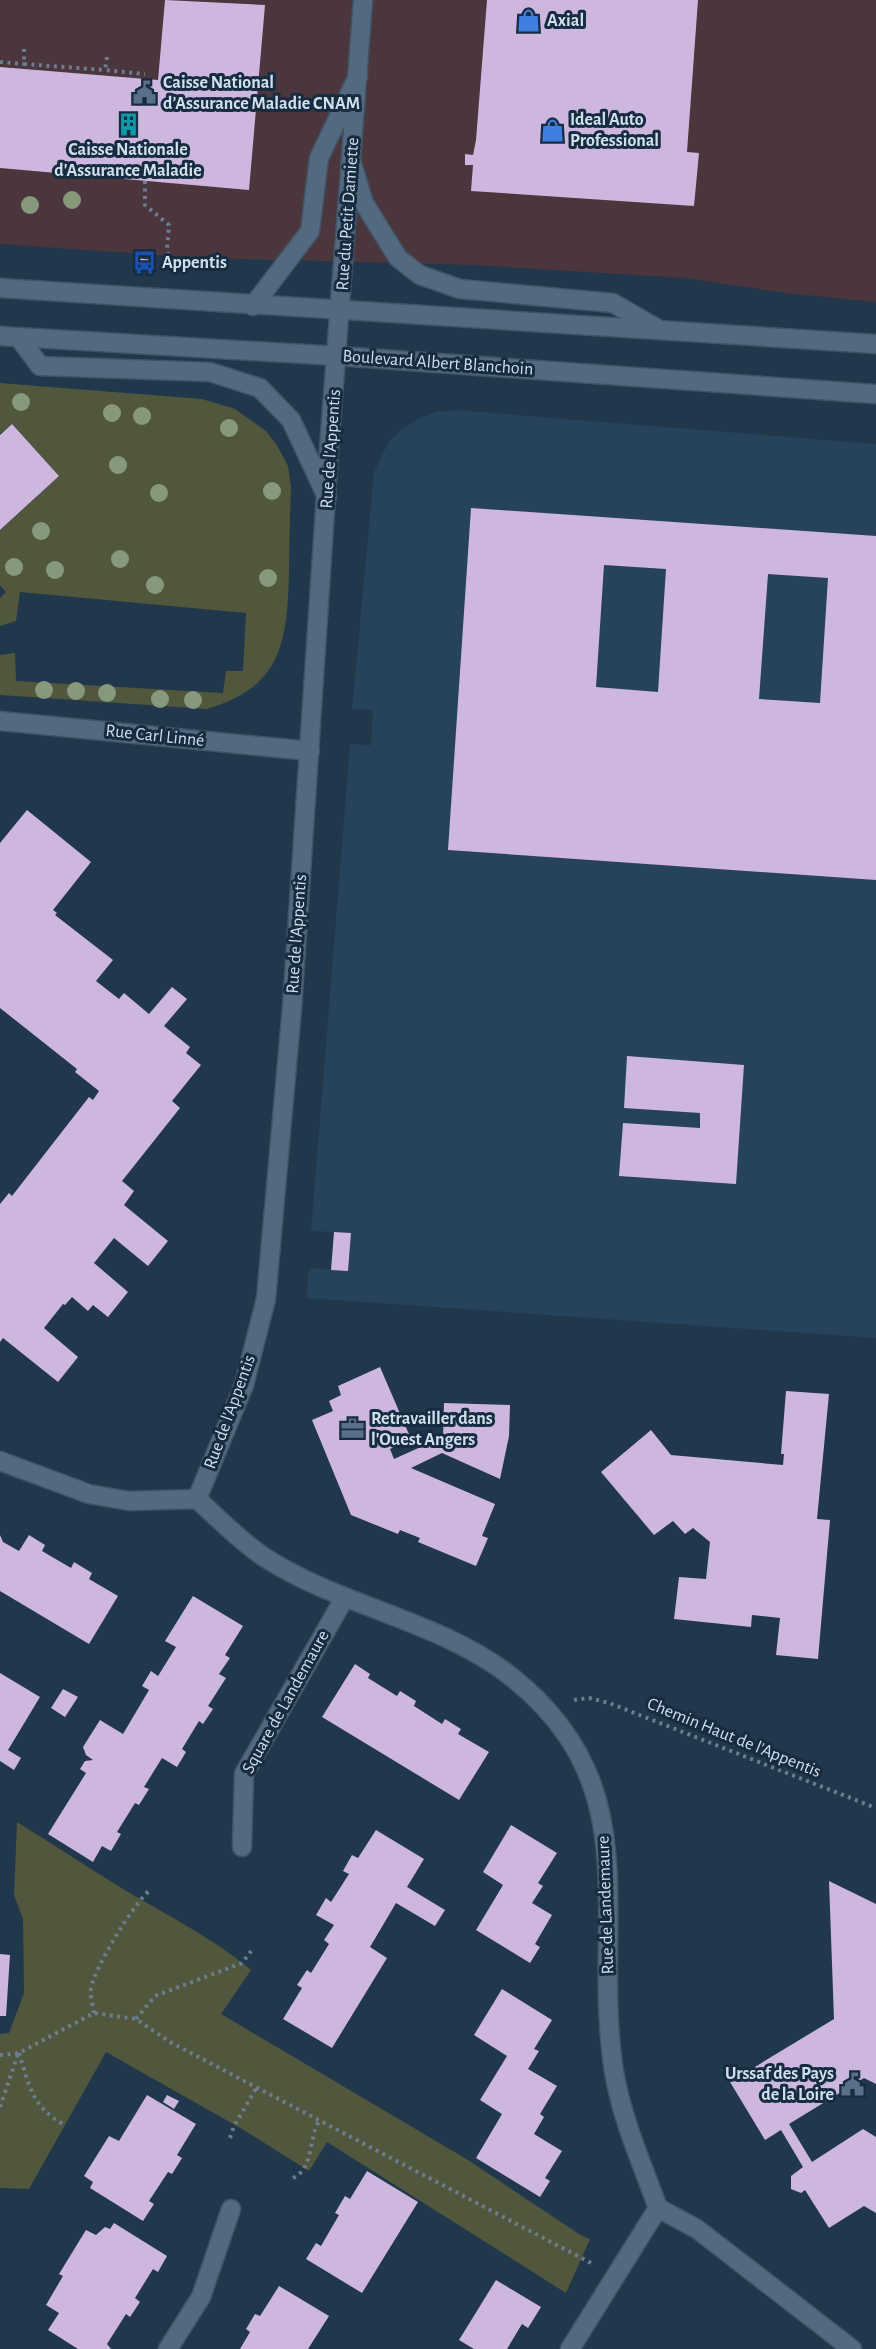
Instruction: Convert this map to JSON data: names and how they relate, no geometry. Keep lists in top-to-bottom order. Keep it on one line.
{"streets":{"street":["Rue du Petit Damiette","Boulevard Albert Blanchoin","Rue de l'Appentis","Rue Carl Linné","Square de Landemaure","Rue de Landemaure"],"path":["Chemin Haut de l'Appentis"]},"crossings":[["Rue du Petit Damiette","Boulevard Albert Blanchoin"],["Rue du Petit Damiette","Rue de l'Appentis"],["Boulevard Albert Blanchoin","Rue de l'Appentis"],["Rue de l'Appentis","Rue Carl Linné"],["Rue de l'Appentis","Rue de Landemaure"],["Square de Landemaure","Rue de Landemaure"]],"places":{"shop":["Axial","Ideal Auto Professional"],"public building":["Caisse National d’Assurance Maladie CNAM","Urssaf des Pays de la Loire"],"building":["Caisse Nationale d'Assurance Maladie"],"bus stop":["Appentis"],"office":["Retravailler dans l'Ouest Angers"]}}
